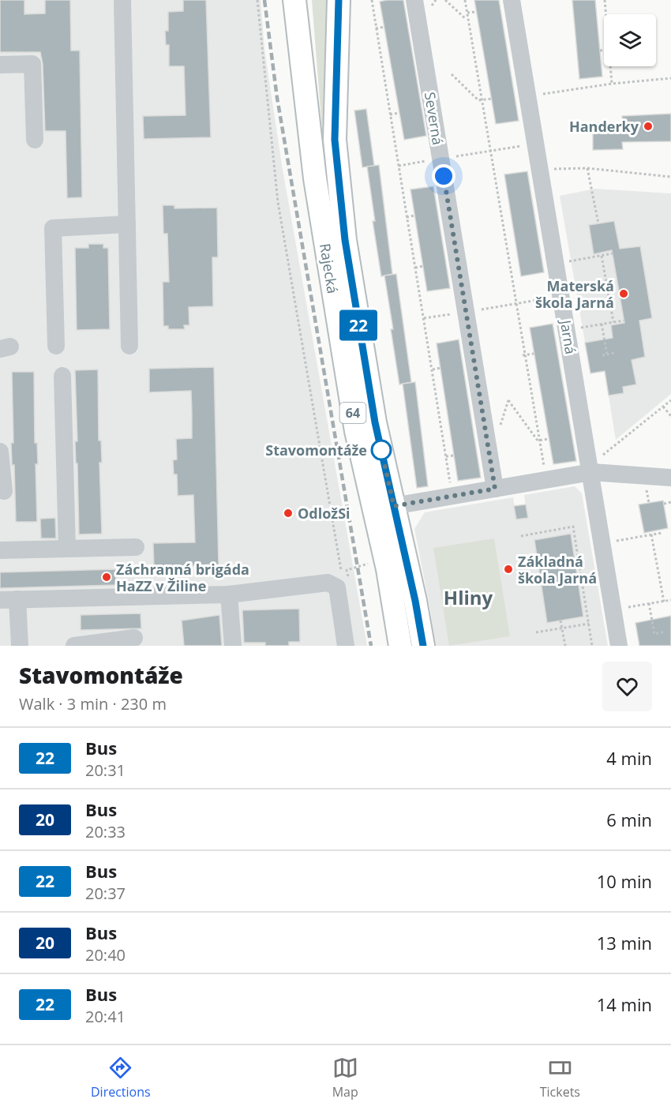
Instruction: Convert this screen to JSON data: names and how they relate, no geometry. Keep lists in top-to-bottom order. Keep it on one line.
{"streets":{"main road":["Rajecká","64"],"street":["Severná","Jarná"]},"districts":["Hliny"],"places":["Handerky","Materská škola Jarná","Stavomontáže","OdložSi","Základná škola Jarná","Záchranná brigáda HaZZ v Žiline"],"lines":["bus line 22"],"page":{"on_map":"22","heading":["Stavomontáže","Walk · 3 min · 230 m"],"list":[{"mark":"22","name":"Bus","note":"20:31","value":"4 min"},{"mark":"20","name":"Bus","note":"20:33","value":"6 min"},{"mark":"22","name":"Bus","note":"20:37","value":"10 min"},{"mark":"20","name":"Bus","note":"20:40","value":"13 min"},{"mark":"22","name":"Bus","note":"20:41","value":"14 min"}],"tabs":["Directions","Map","Tickets"]}}
